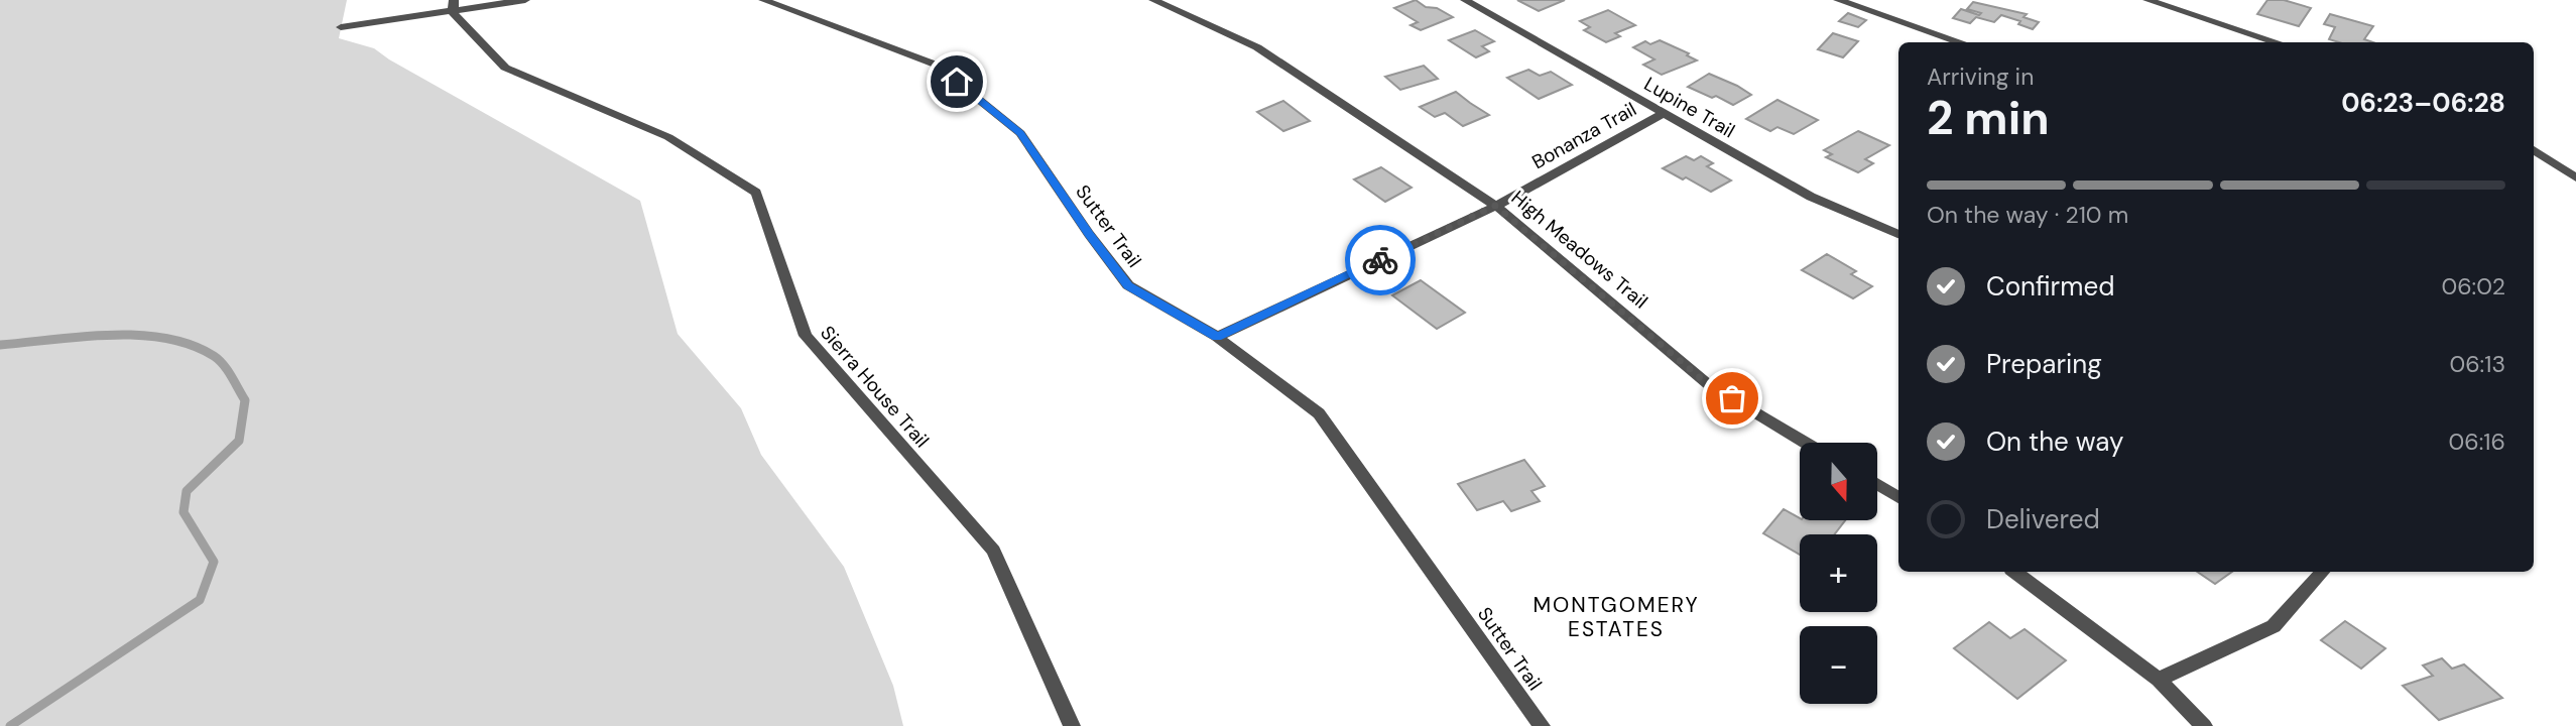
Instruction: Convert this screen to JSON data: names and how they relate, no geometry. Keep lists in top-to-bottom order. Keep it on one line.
{"streets":{"street":["Lupine Trail","Bonanza Trail","Sutter Trail","High Meadows Trail","Sierra House Trail"]},"crossings":[["Lupine Trail","Bonanza Trail"],["Bonanza Trail","Sutter Trail"],["Bonanza Trail","High Meadows Trail"]],"districts":["MONTGOMERY ESTATES"],"north":"bottom","page":{"heading":["2 min","Arriving in","06:23–06:28"],"bar":"On the way · 210 m","list":[["Confirmed","06:02"],["Preparing","06:13"],["On the way","06:16"],"Delivered"],"map_buttons":["+","−"]}}
